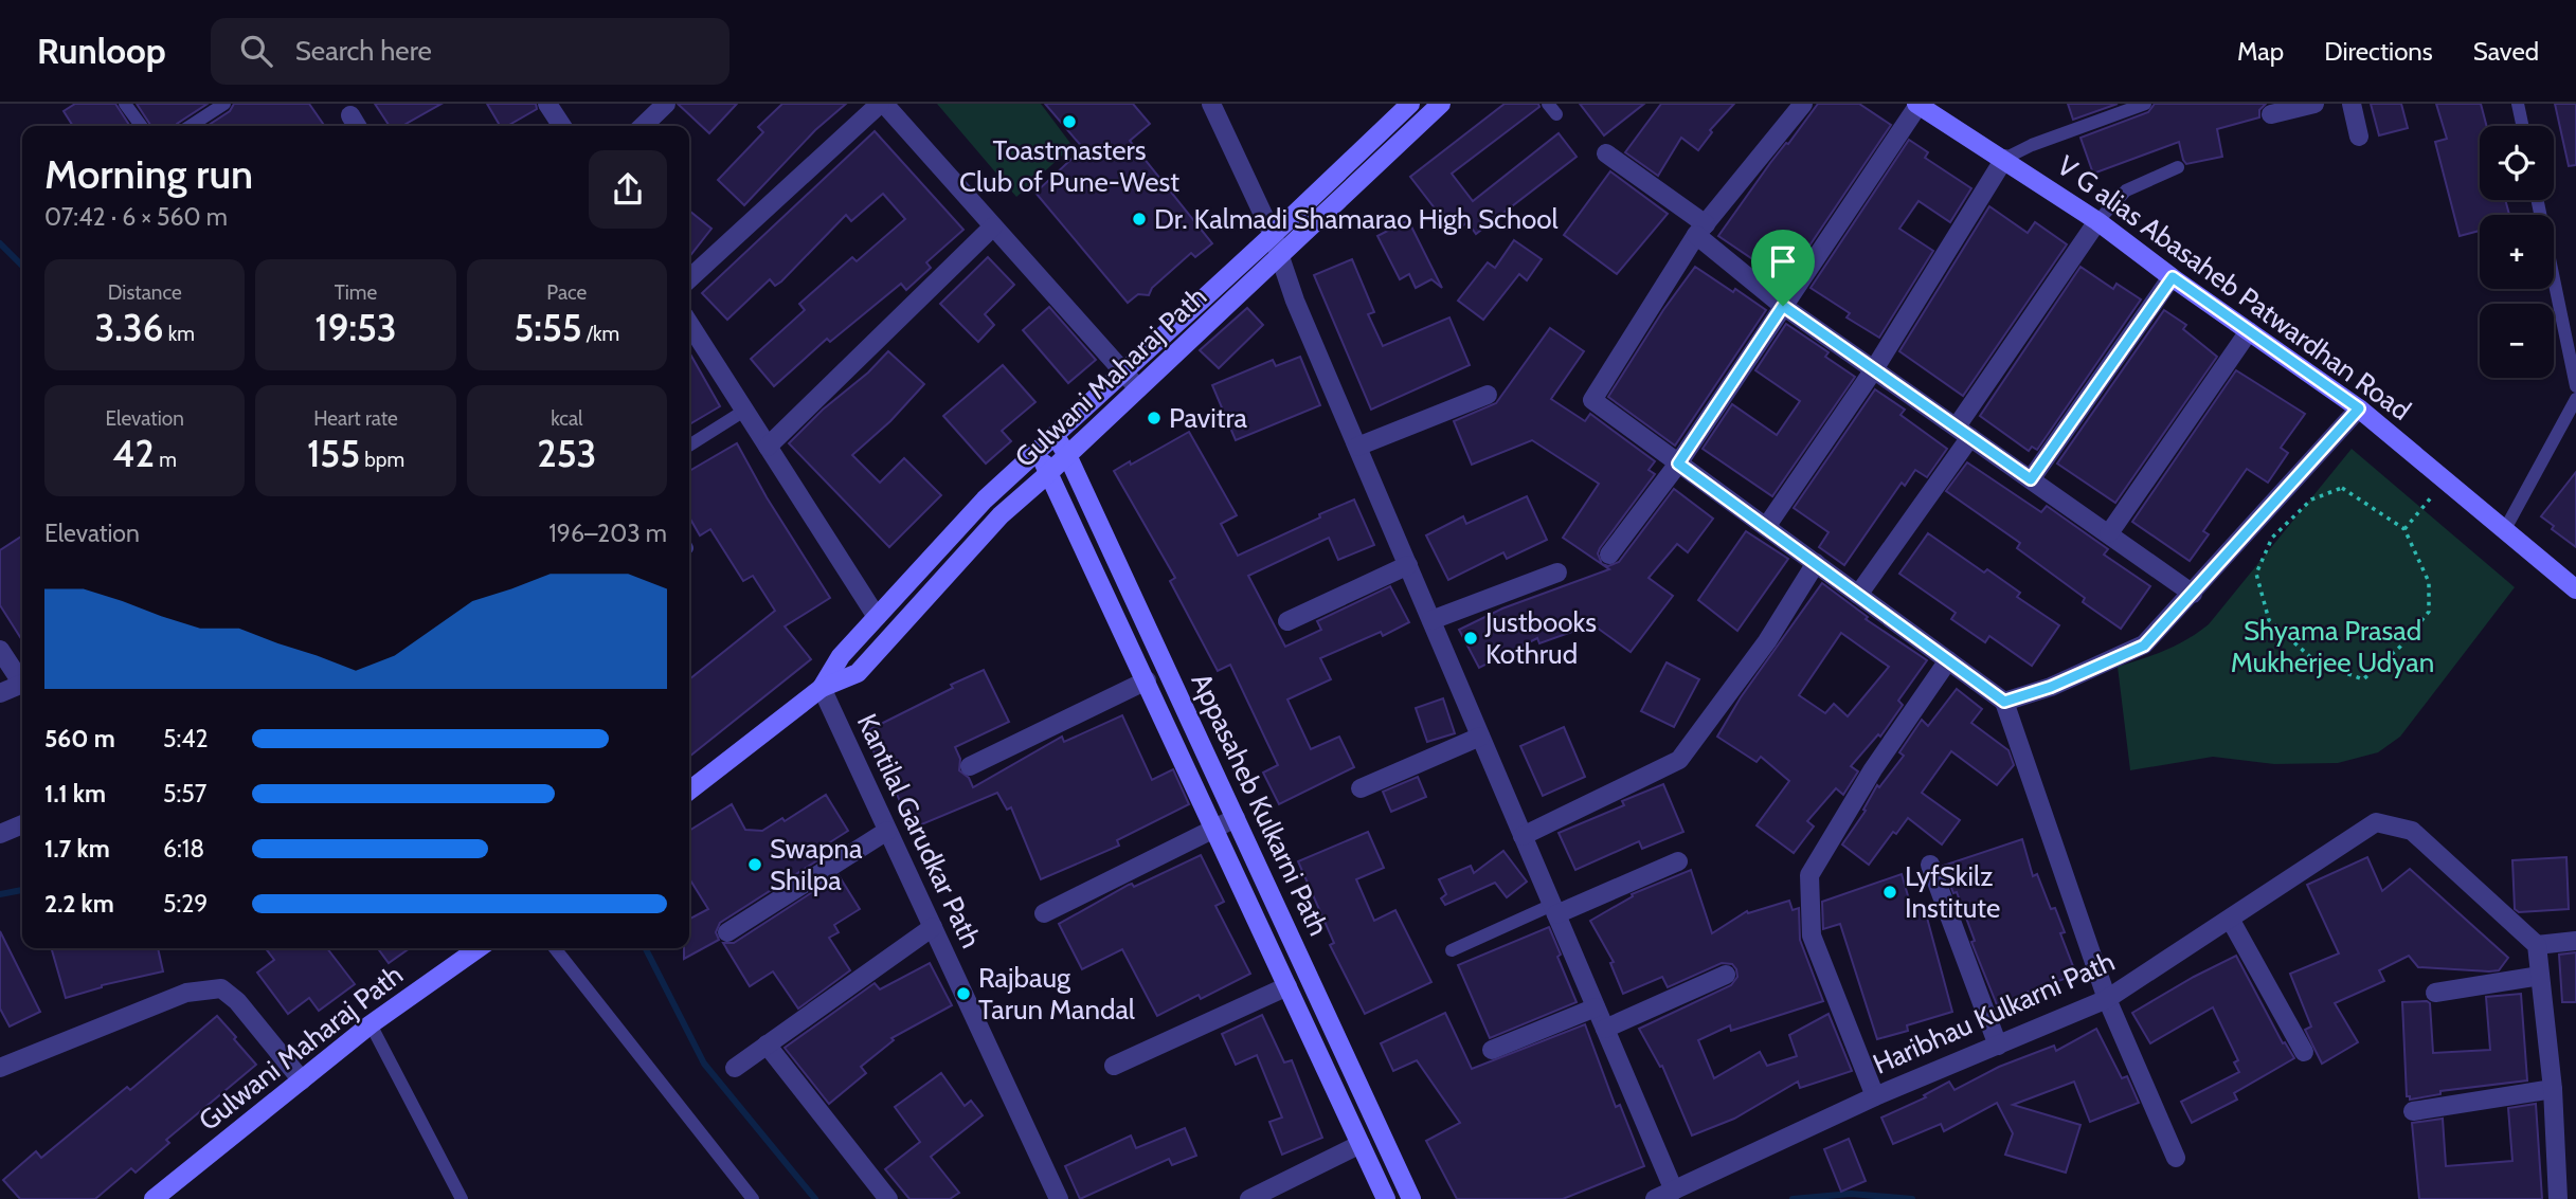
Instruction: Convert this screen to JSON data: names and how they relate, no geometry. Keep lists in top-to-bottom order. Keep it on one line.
{"streets":{"street":["V G alias Abasaheb Patwardhan Road","Gulwani Maharaj Path","Appasaheb Kulkarni Path","Kantilal Garudkar Path","Haribhau Kulkarni Path"]},"crossings":[["Gulwani Maharaj Path","Appasaheb Kulkarni Path"],["Gulwani Maharaj Path","Kantilal Garudkar Path"]],"parks":["Shyama Prasad Mukherjee Udyan"],"places":["Toastmasters Club of Pune-West","Dr. Kalmadi Shamarao High School","Pavitra","Justbooks Kothrud","Swapna Shilpa","LyfSkilz Institute","Rajbaug Tarun Mandal"],"page":{"header":"Runloop","search":"Search here","nav":["Map","Directions","Saved"],"map_buttons":["+","−"],"heading":["Morning run","07:42 · 6 × 560 m"],"stats":[["Distance","3.36 km"],["Time","19:53"],["Pace","5:55 /km"],["Elevation","42 m"],["Heart rate","155 bpm"],["kcal","253"]],"chart":["Elevation","196–203 m"],"list":[{"name":"560 m","note":"5:42"},{"name":"1.1 km","note":"5:57"},{"name":"1.7 km","note":"6:18"},{"name":"2.2 km","note":"5:29"}]}}
